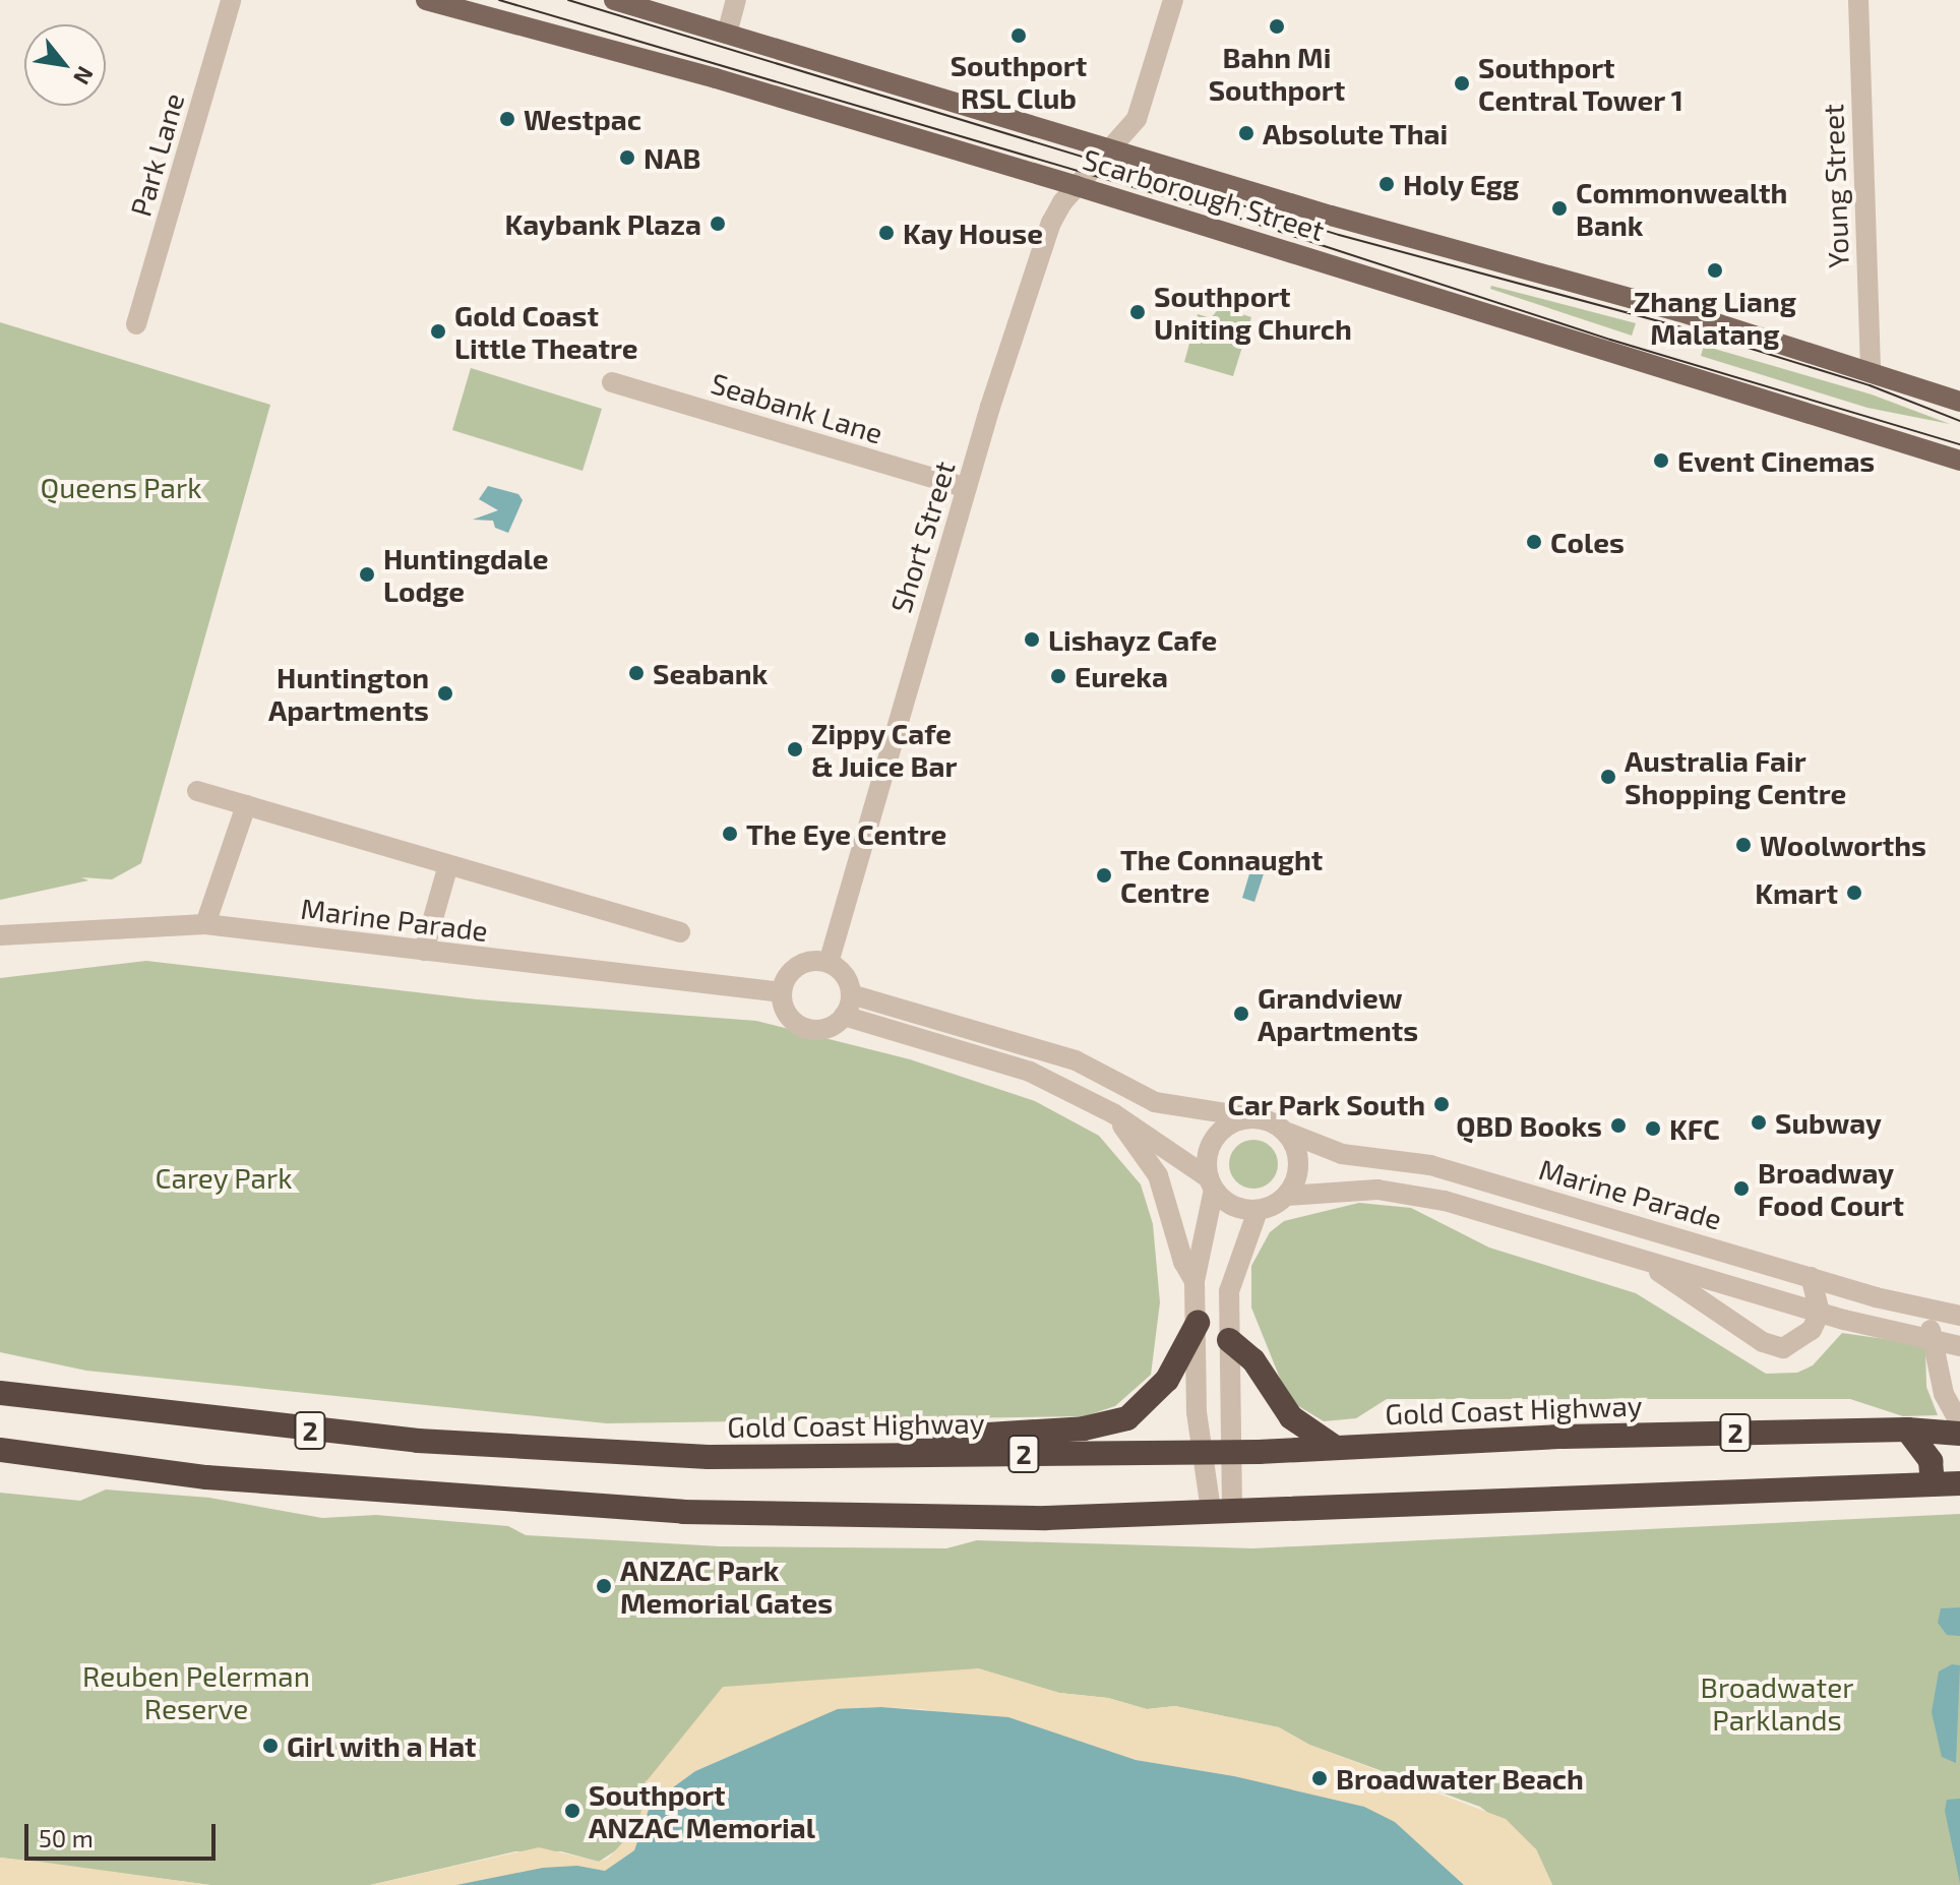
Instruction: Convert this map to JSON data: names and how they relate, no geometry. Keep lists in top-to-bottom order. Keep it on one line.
{"streets":{"highway":["Gold Coast Highway","2"],"main road":["Scarborough Street"],"street":["Park Lane","Young Street","Seabank Lane","Short Street","Marine Parade"]},"crossings":[["Young Street","Scarborough Street"],["Scarborough Street","Short Street"],["Seabank Lane","Short Street"],["Short Street","Marine Parade"]],"parks":["Queens Park","Carey Park","Reuben Pelerman Reserve","Broadwater Parklands"],"places":["Bahn Mi Southport","Southport RSL Club","Southport Central Tower 1","Westpac","Absolute Thai","NAB","Holy Egg","Commonwealth Bank","Kaybank Plaza","Kay House","Zhang Liang Malatang","Southport Uniting Church","Gold Coast Little Theatre","Event Cinemas","Coles","Huntingdale Lodge","Lishayz Cafe","Seabank","Eureka","Huntington Apartments","Zippy Cafe & Juice Bar","Australia Fair Shopping Centre","The Eye Centre","Woolworths","The Connaught Centre","Kmart","Grandview Apartments","Car Park South","Subway","QBD Books","KFC","Broadway Food Court","ANZAC Park Memorial Gates","Girl with a Hat","Broadwater Beach","Southport ANZAC Memorial"],"scale_bar":"50 m","north":"bottom right"}
